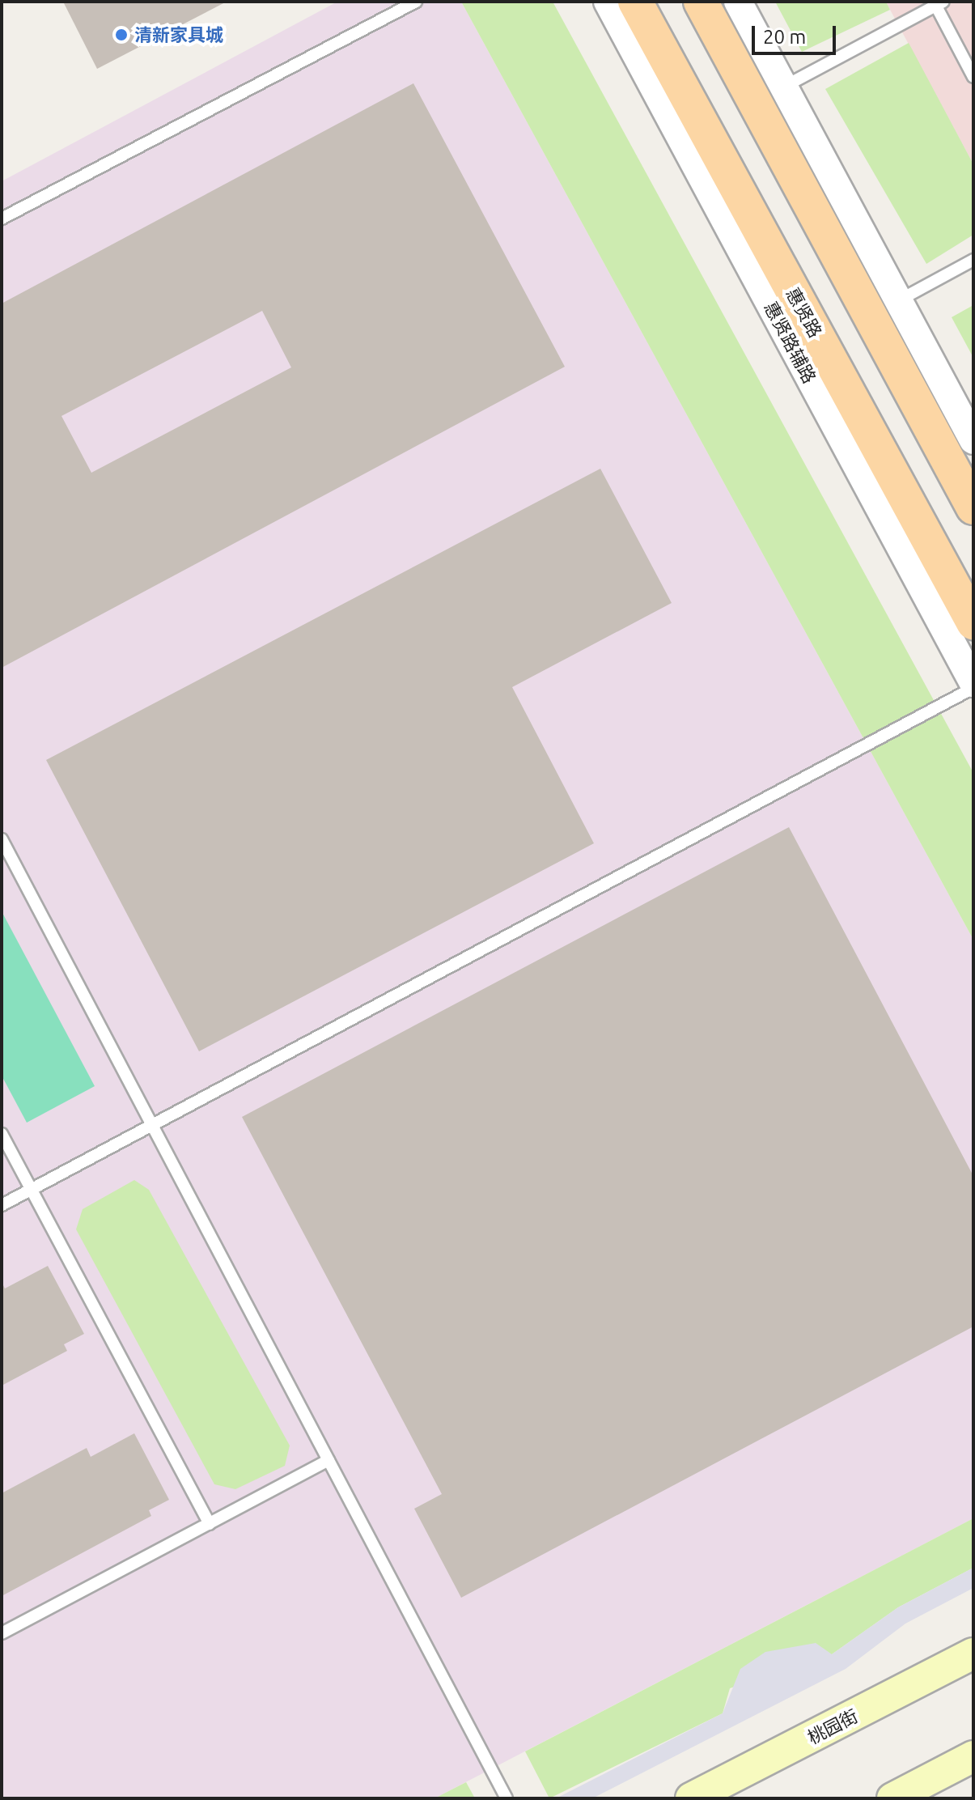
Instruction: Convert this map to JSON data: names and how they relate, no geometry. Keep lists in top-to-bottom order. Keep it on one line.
{"streets":{"main road":["惠贤路","桃园街"],"street":["惠贤路辅路"]},"places":["清新家具城"],"scale_bar":"20 m"}
